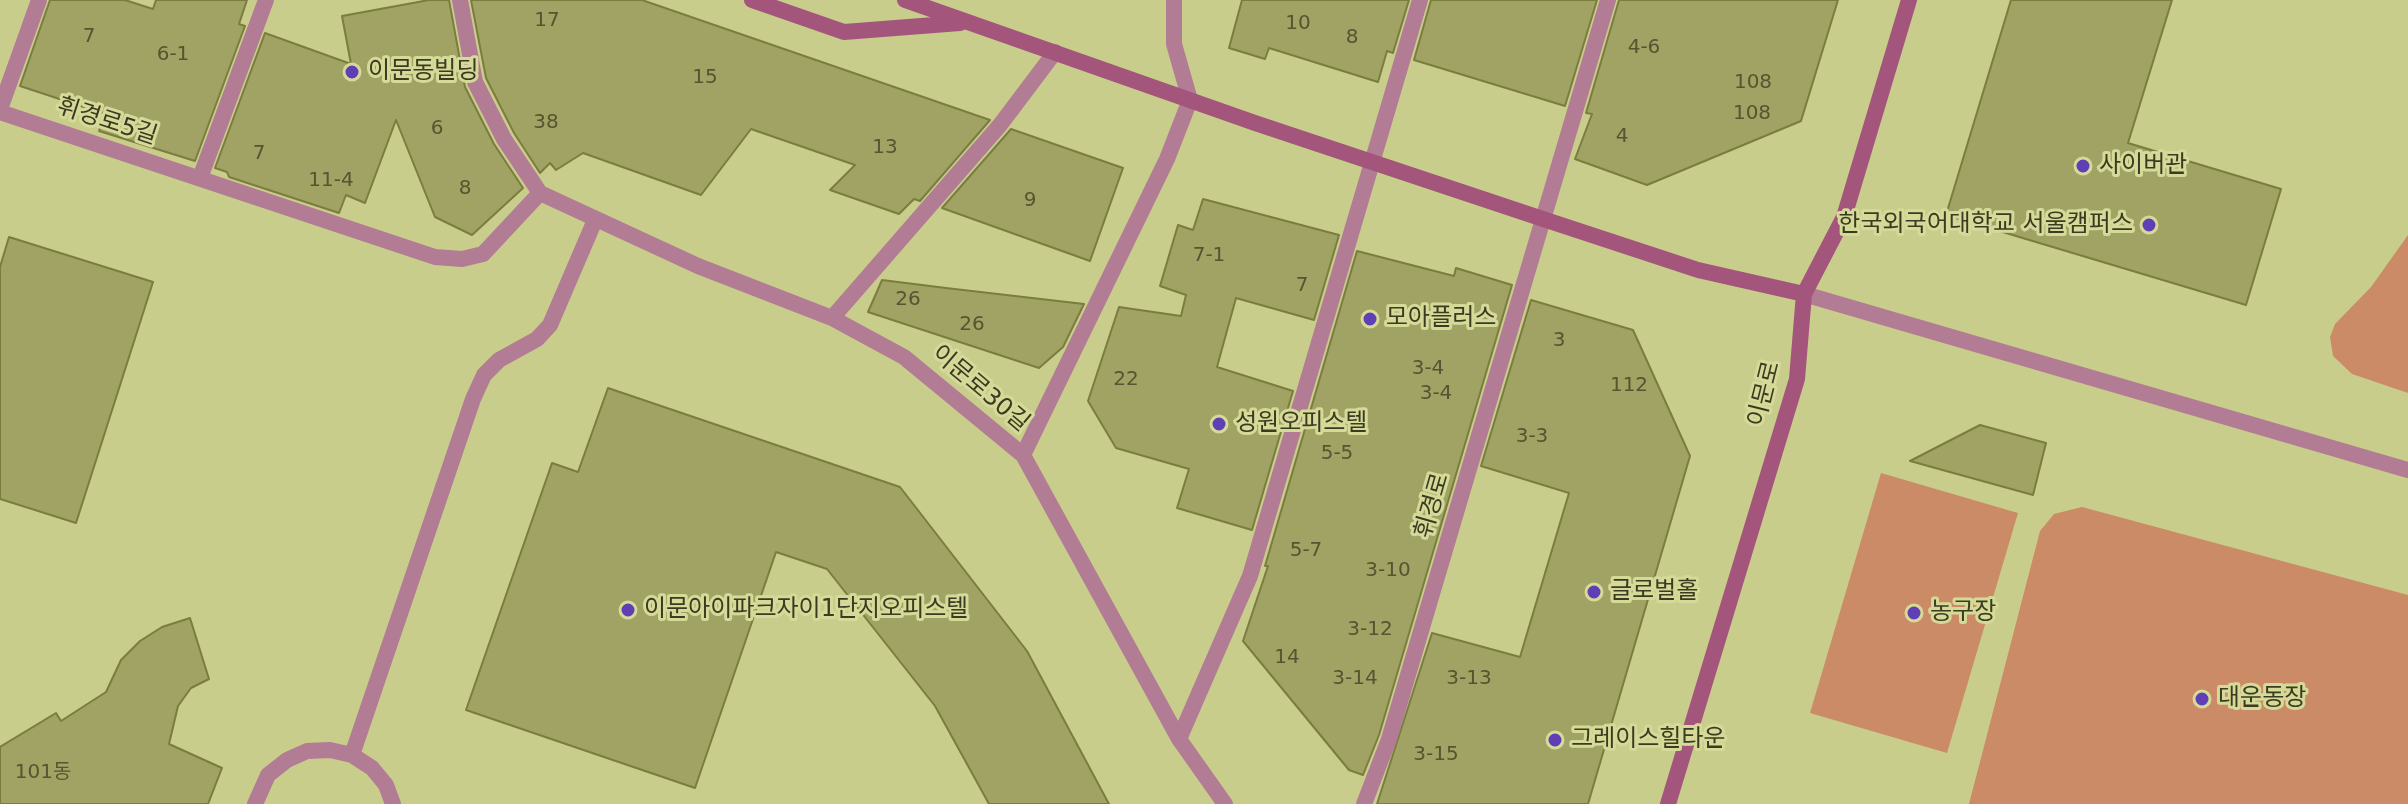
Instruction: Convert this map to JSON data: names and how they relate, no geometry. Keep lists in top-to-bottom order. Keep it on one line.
{"streets":{"main road":["이문로"],"street":["휘경로5길","이문로30길","휘경로"]},"crossings":[["휘경로5길","이문로30길"]],"places":["이문동빌딩","사이버관","한국외국어대학교 서울캠퍼스","모아플러스","성원오피스텔","글로벌홀","이문아이파크자이1단지오피스텔","농구장","대운동장","그레이스힐타운"],"house_numbers":["17","10","7","8","4-6","6-1","15","108","108","38","6","4","13","7","11-4","8","9","7-1","7","26","26","3","3-4","22","112","3-4","3-3","5-5","5-7","3-10","3-12","14","3-14","3-13","3-15","101동"]}
